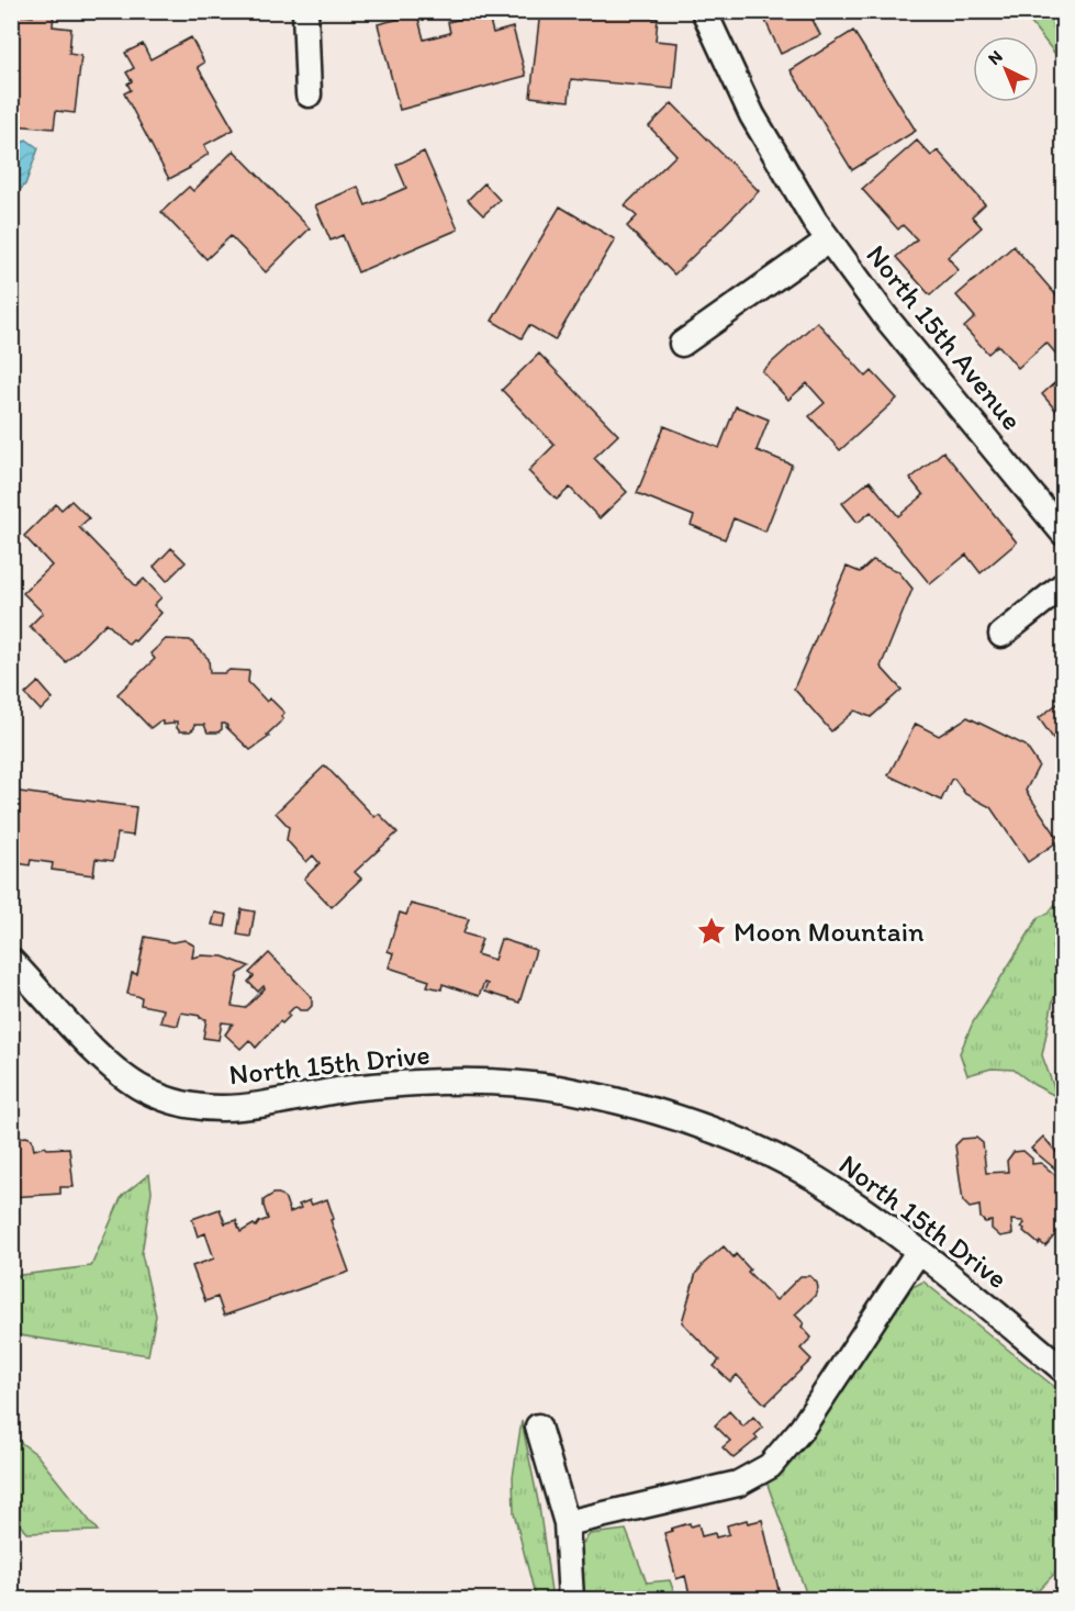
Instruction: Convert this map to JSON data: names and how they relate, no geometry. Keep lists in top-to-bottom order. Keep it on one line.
{"streets":{"street":["North 15th Avenue","North 15th Drive"]},"places":{"place":["Moon Mountain"]},"north":"top left"}
